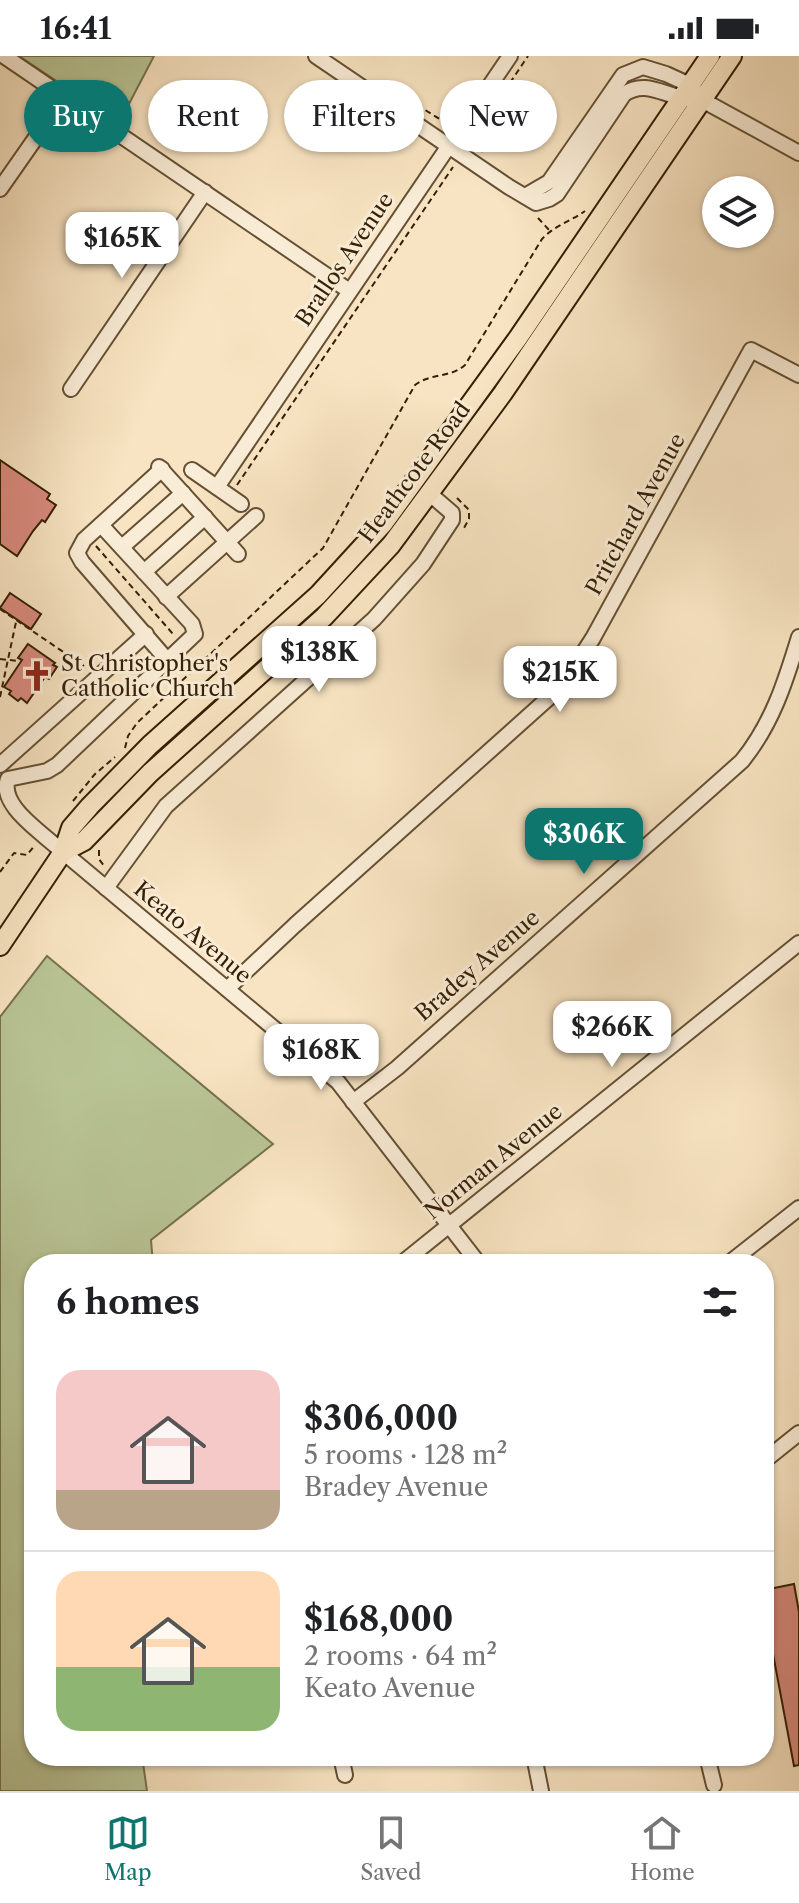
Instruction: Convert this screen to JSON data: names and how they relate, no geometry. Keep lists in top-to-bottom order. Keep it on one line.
{"streets":{"main road":["Heathcote Road"],"street":["Brallos Avenue","Pritchard Avenue","Keato Avenue","Bradey Avenue","Norman Avenue"]},"crossings":[["Heathcote Road","Keato Avenue"],["Pritchard Avenue","Keato Avenue"],["Keato Avenue","Bradey Avenue"],["Keato Avenue","Norman Avenue"]],"places":{"church":["St Christopher's Catholic Church"]},"page":{"status":"16:41","chip":["Buy","Rent","Filters","New"],"price":["$165K","$138K","$215K","$306K","$266K","$168K"],"heading":"6 homes","list":[{"name":"$306,000","note":"5 rooms · 128 m² · Bradey Avenue"},{"name":"$168,000","note":"2 rooms · 64 m² · Keato Avenue"}],"tabs":["Map","Saved","Home"]}}
